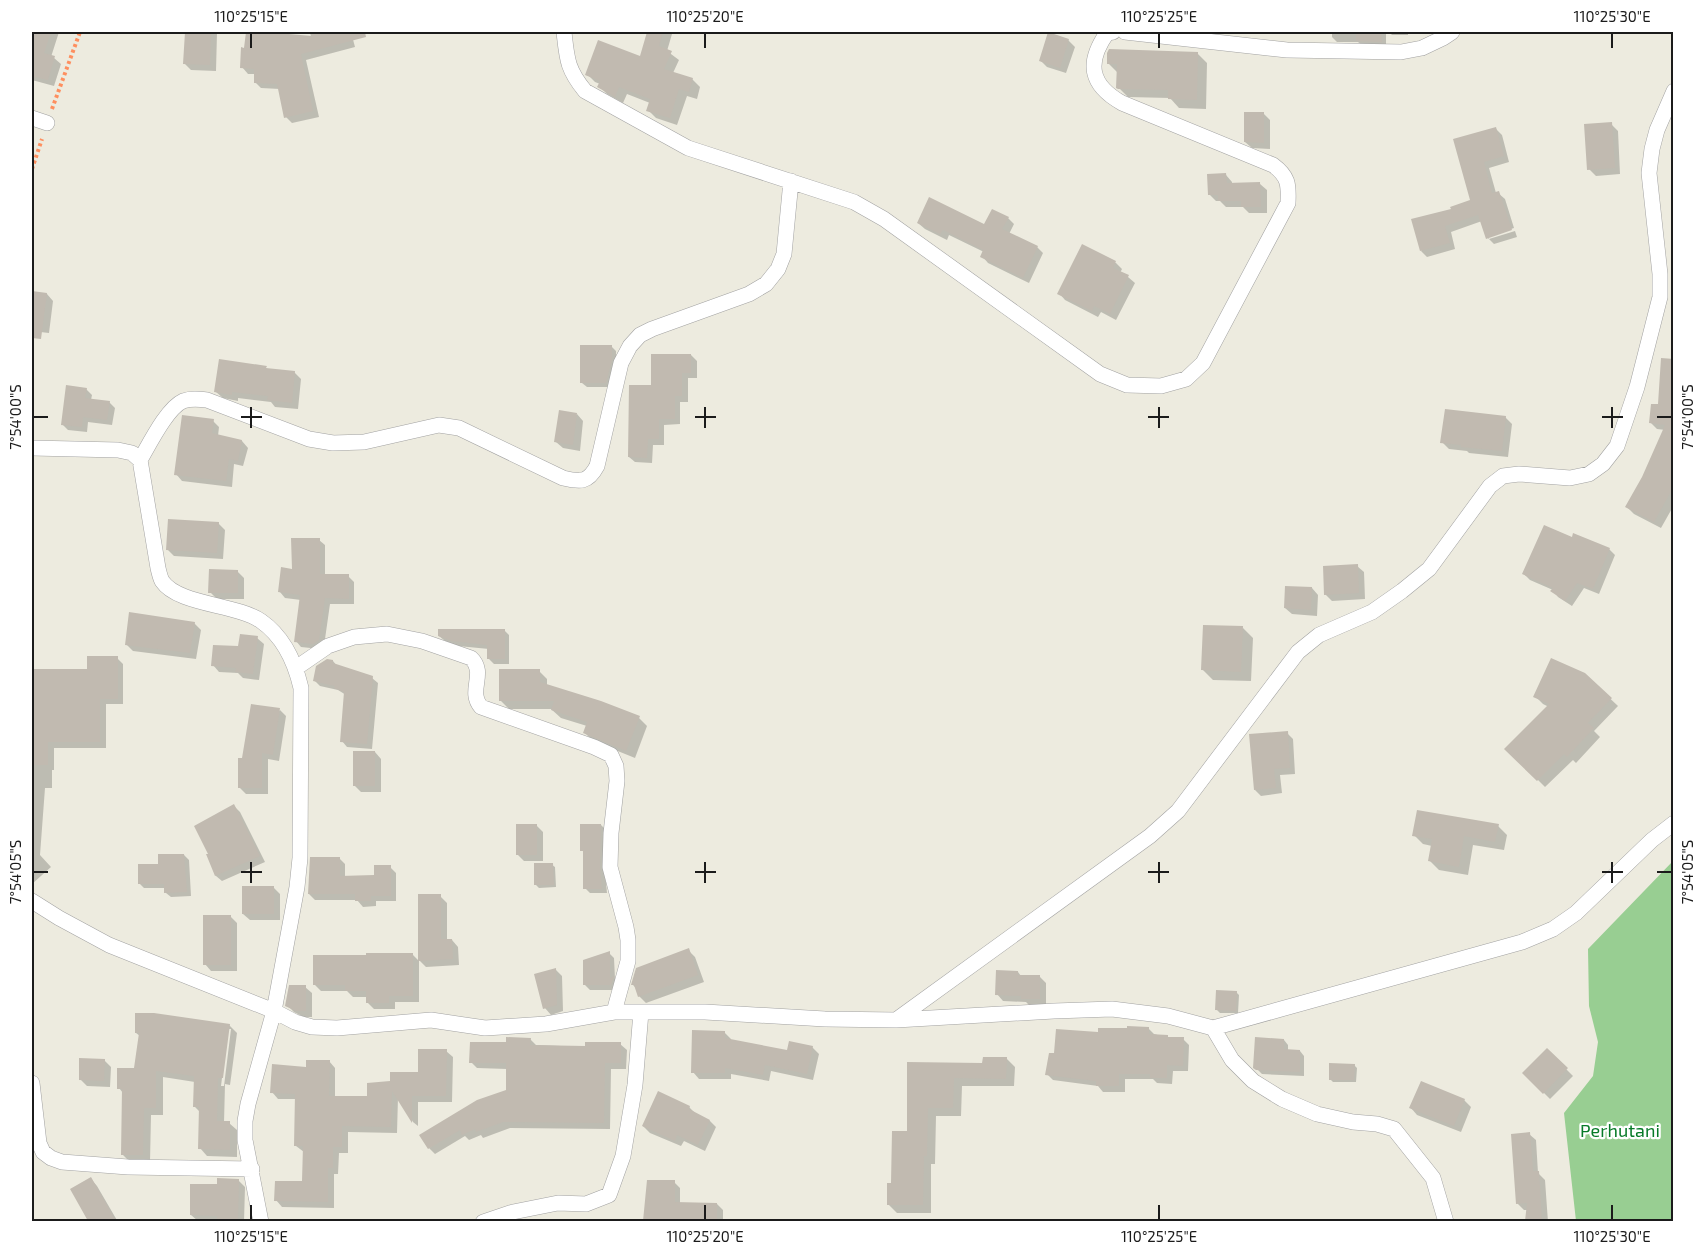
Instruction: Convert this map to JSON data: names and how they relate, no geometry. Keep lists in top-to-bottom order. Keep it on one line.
{"parks":["Perhutani"],"coordinates":["110°25'15\"E","110°25'20\"E","110°25'25\"E","110°25'30\"E","7°54'00\"S","7°54'05\"S"]}
